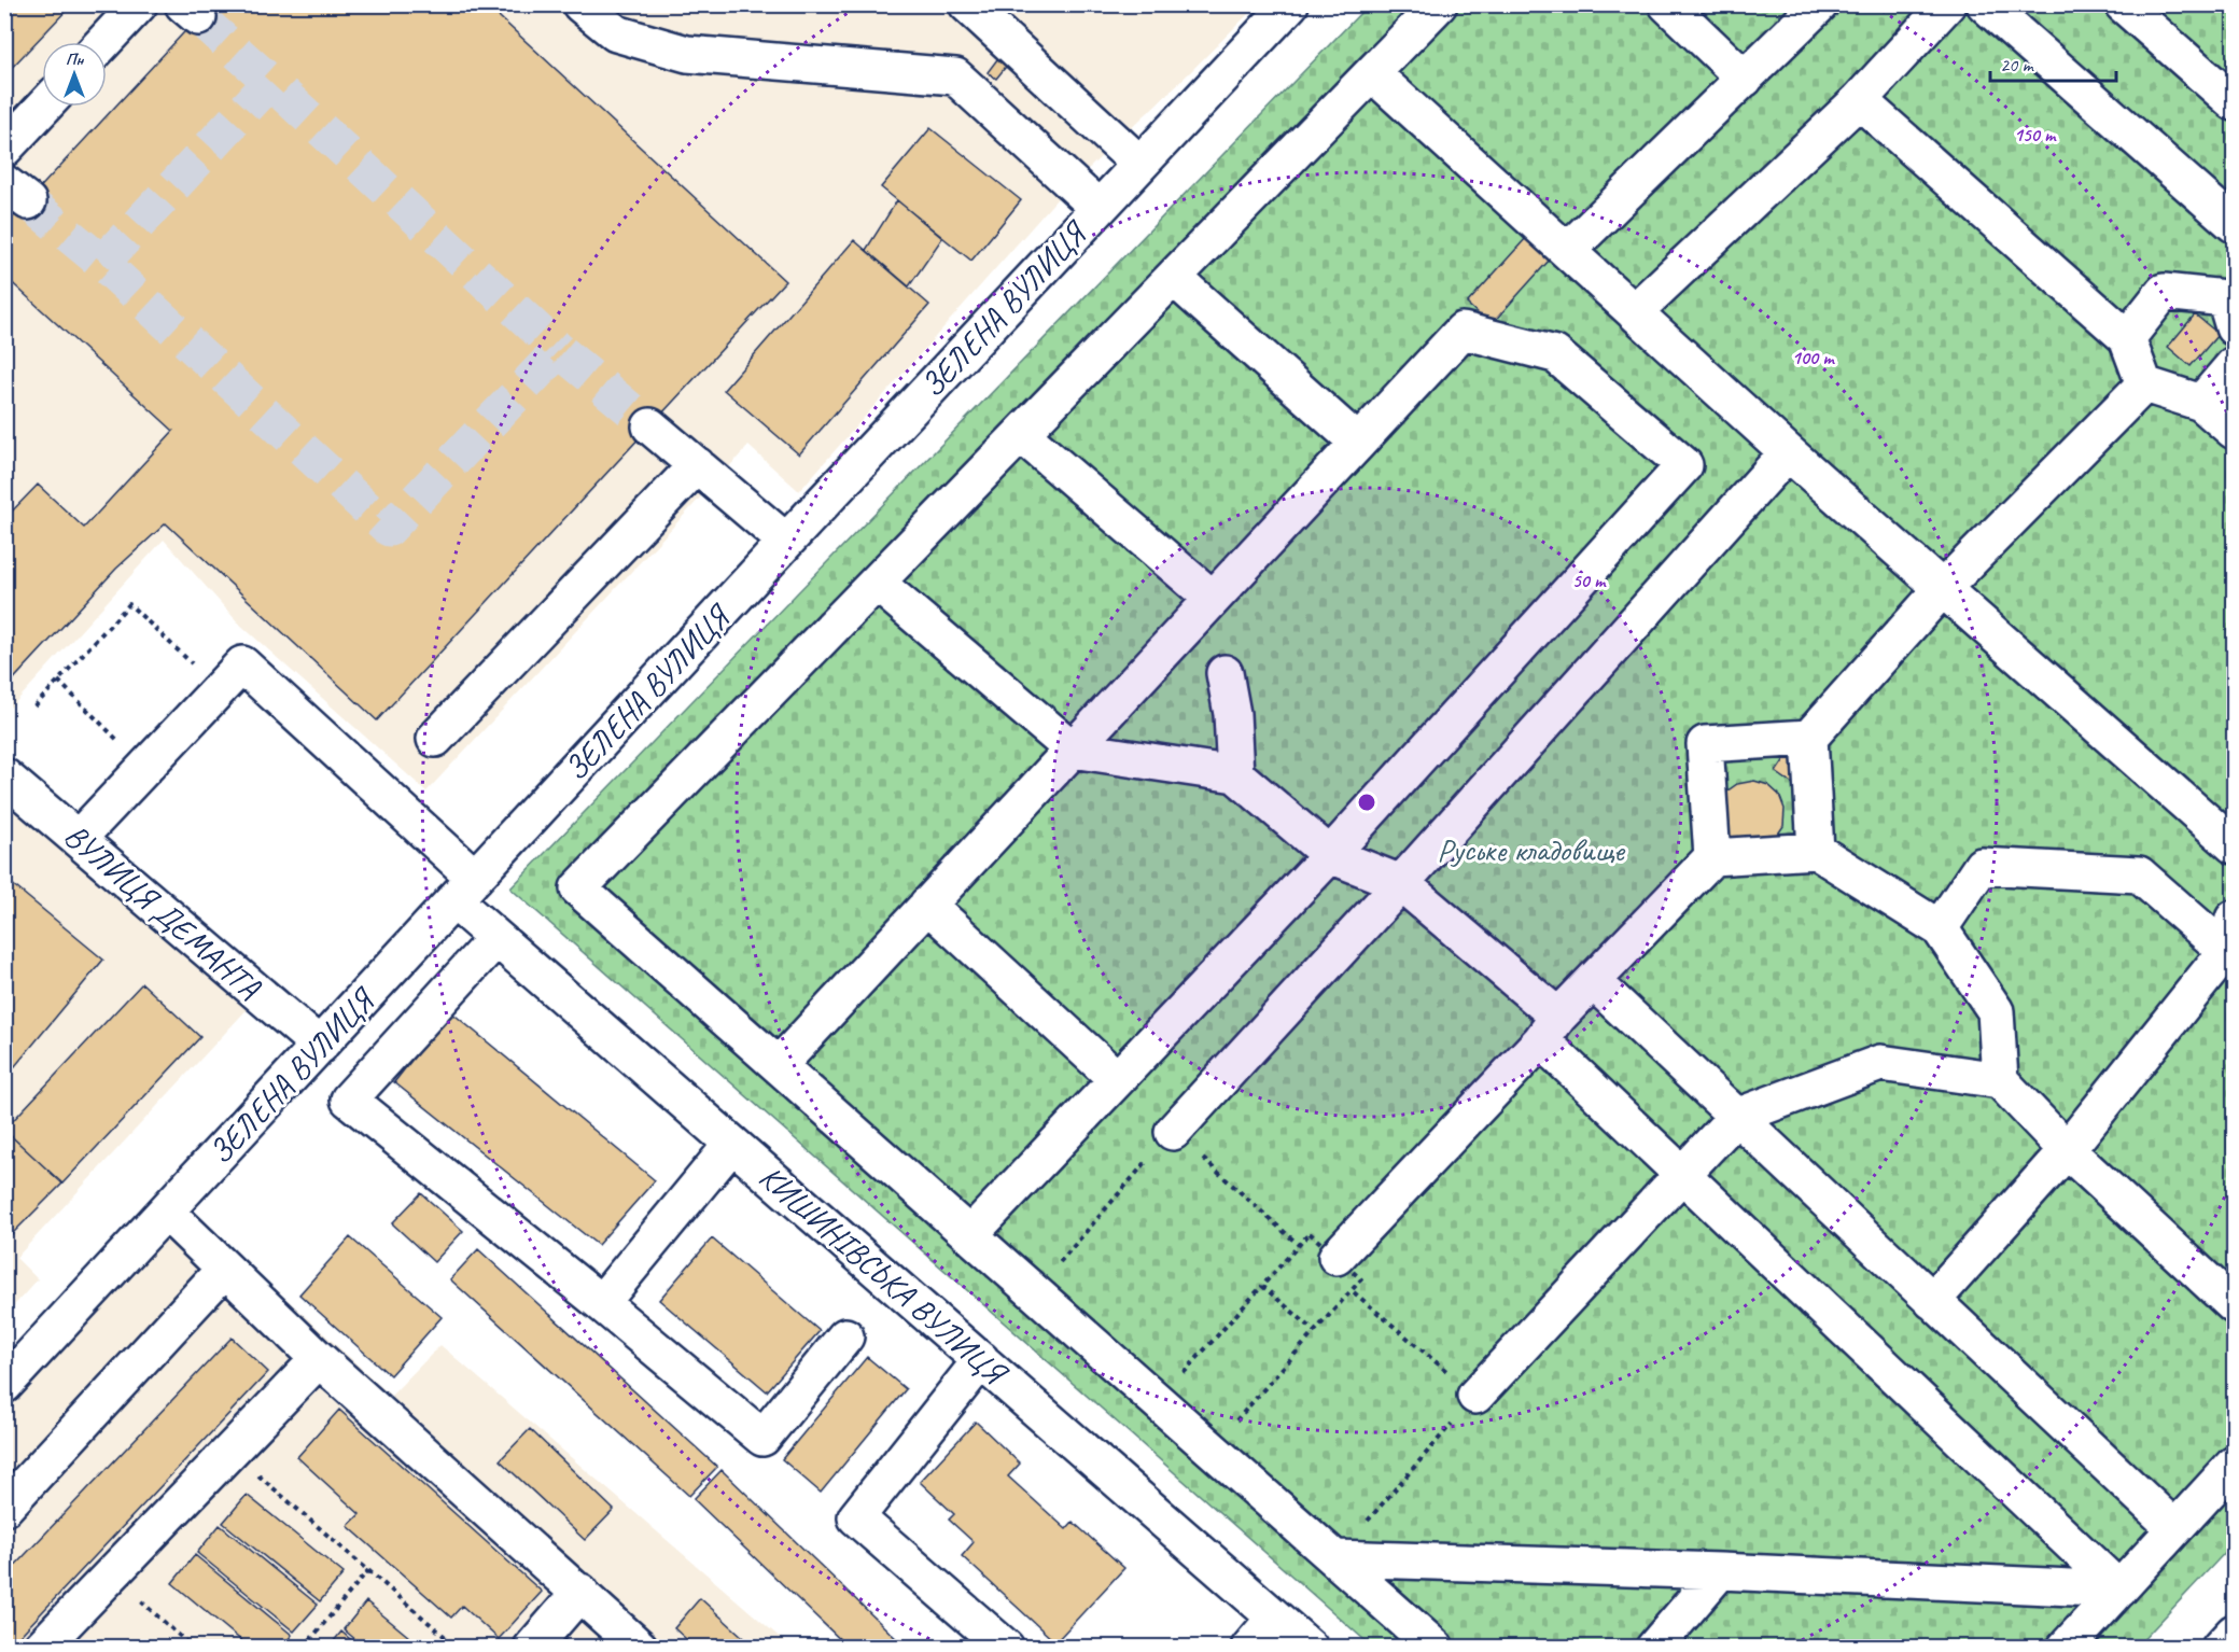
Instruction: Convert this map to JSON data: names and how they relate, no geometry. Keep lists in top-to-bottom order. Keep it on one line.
{"streets":{"street":["ЗЕЛЕНА ВУЛИЦЯ","ВУЛИЦЯ ДЕМАНТА","КИШИНІВСЬКА ВУЛИЦЯ"]},"crossings":[["ЗЕЛЕНА ВУЛИЦЯ","ВУЛИЦЯ ДЕМАНТА"],["ЗЕЛЕНА ВУЛИЦЯ","КИШИНІВСЬКА ВУЛИЦЯ"]],"parks":["Руське кладовище"],"scale_bar":"20 m","north":"top","rings":["150 m","100 m","50 m"]}
